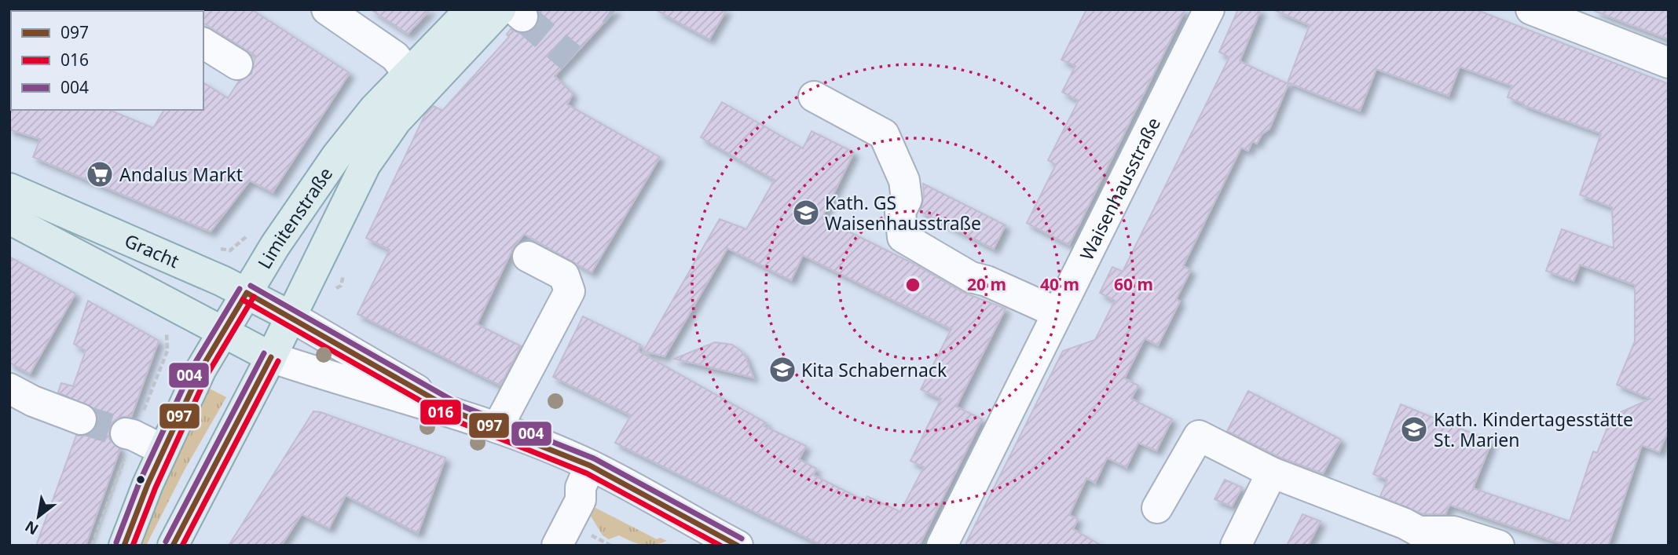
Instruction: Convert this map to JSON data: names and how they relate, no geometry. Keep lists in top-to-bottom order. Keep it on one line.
{"streets":{"main road":["Limitenstraße","Gracht"],"street":["Waisenhausstraße"]},"crossings":[["Limitenstraße","Gracht"]],"places":{"supermarket":["Andalus Markt"],"school or university":["Kath. GS Waisenhausstraße","Kita Schabernack","Kath. Kindertagesstätte St. Marien"]},"lines":["transit line 004","transit line 097","transit line 016"],"legend":["097","016","004"],"north":"bottom left","rings":["20 m","40 m","60 m"]}
